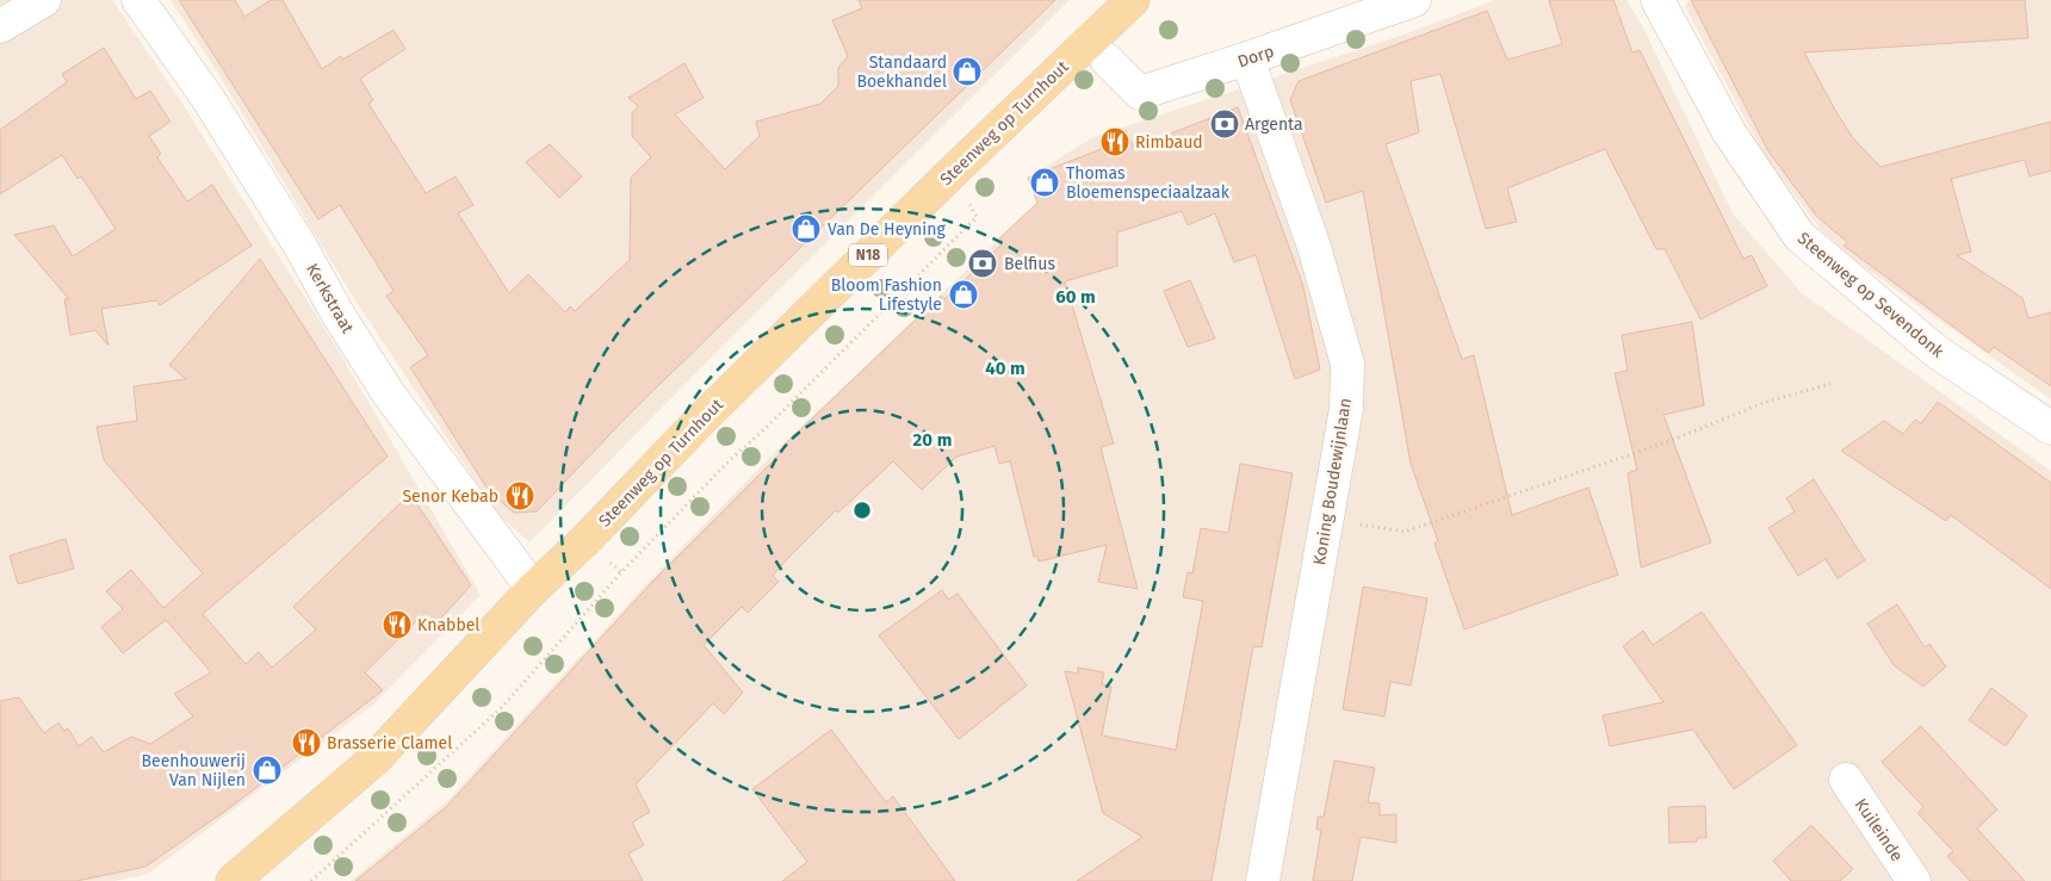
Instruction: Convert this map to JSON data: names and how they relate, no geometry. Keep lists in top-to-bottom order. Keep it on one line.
{"streets":{"main road":["Steenweg op Turnhout","N18"],"street":["Dorp","Steenweg op Sevendonk","Kerkstraat","Koning Boudewijnlaan","Kuileinde"]},"crossings":[["Dorp","Steenweg op Turnhout"],["Dorp","N18"],["Dorp","Koning Boudewijnlaan"],["Steenweg op Turnhout","N18"],["Steenweg op Turnhout","Kerkstraat"]],"places":{"shop":["Standaard Boekhandel","Thomas Bloemenspeciaalzaak","Van De Heyning","Bloom Fashion Lifestyle","Beenhouwerij Van Nijlen"],"bank":["Argenta","Belfius"],"restaurant":["Rimbaud","Senor Kebab","Knabbel","Brasserie Clamel"]},"rings":["60 m","40 m","20 m"]}
